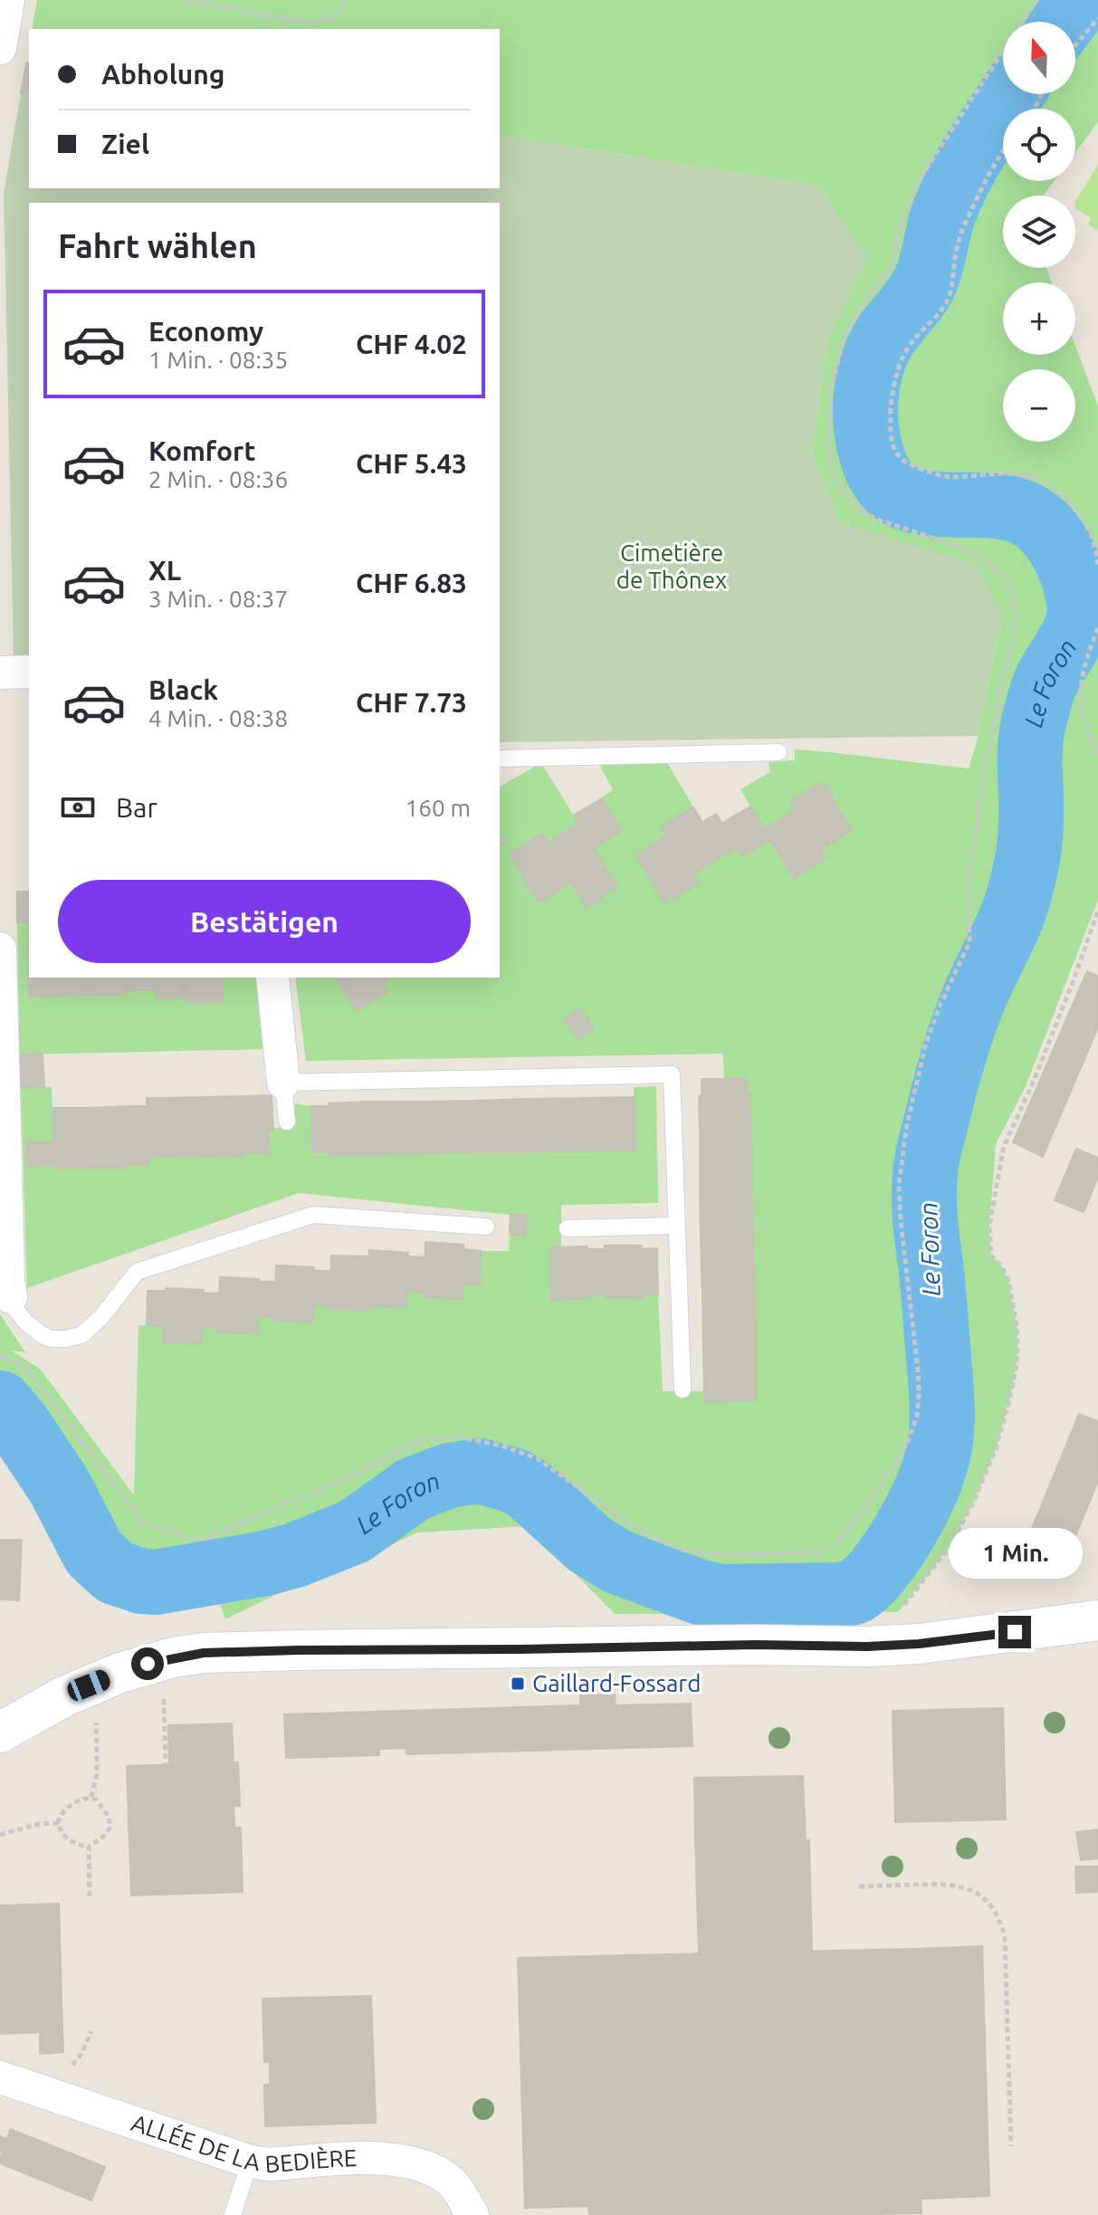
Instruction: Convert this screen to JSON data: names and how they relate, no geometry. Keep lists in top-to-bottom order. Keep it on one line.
{"streets":{"street":["ALLÉE DE LA BEDIÈRE"]},"water":["Le Foron"],"parks":["Cimetière de Thônex"],"places":{"transit":["Gaillard-Fossard"]},"north":"top","page":{"map_buttons":["+","−"],"banner":["Abholung","Ziel"],"heading":"Fahrt wählen","list":[{"name":"Economy","note":"1 Min. · 08:35","value":"CHF 4.02"},{"name":"Komfort","note":"2 Min. · 08:36","value":"CHF 5.43"},{"name":"XL","note":"3 Min. · 08:37","value":"CHF 6.83"},{"name":"Black","note":"4 Min. · 08:38","value":"CHF 7.73"}],"pay":["Bar","160 m"],"buttons":"Bestätigen","bubble":"1 Min."}}
